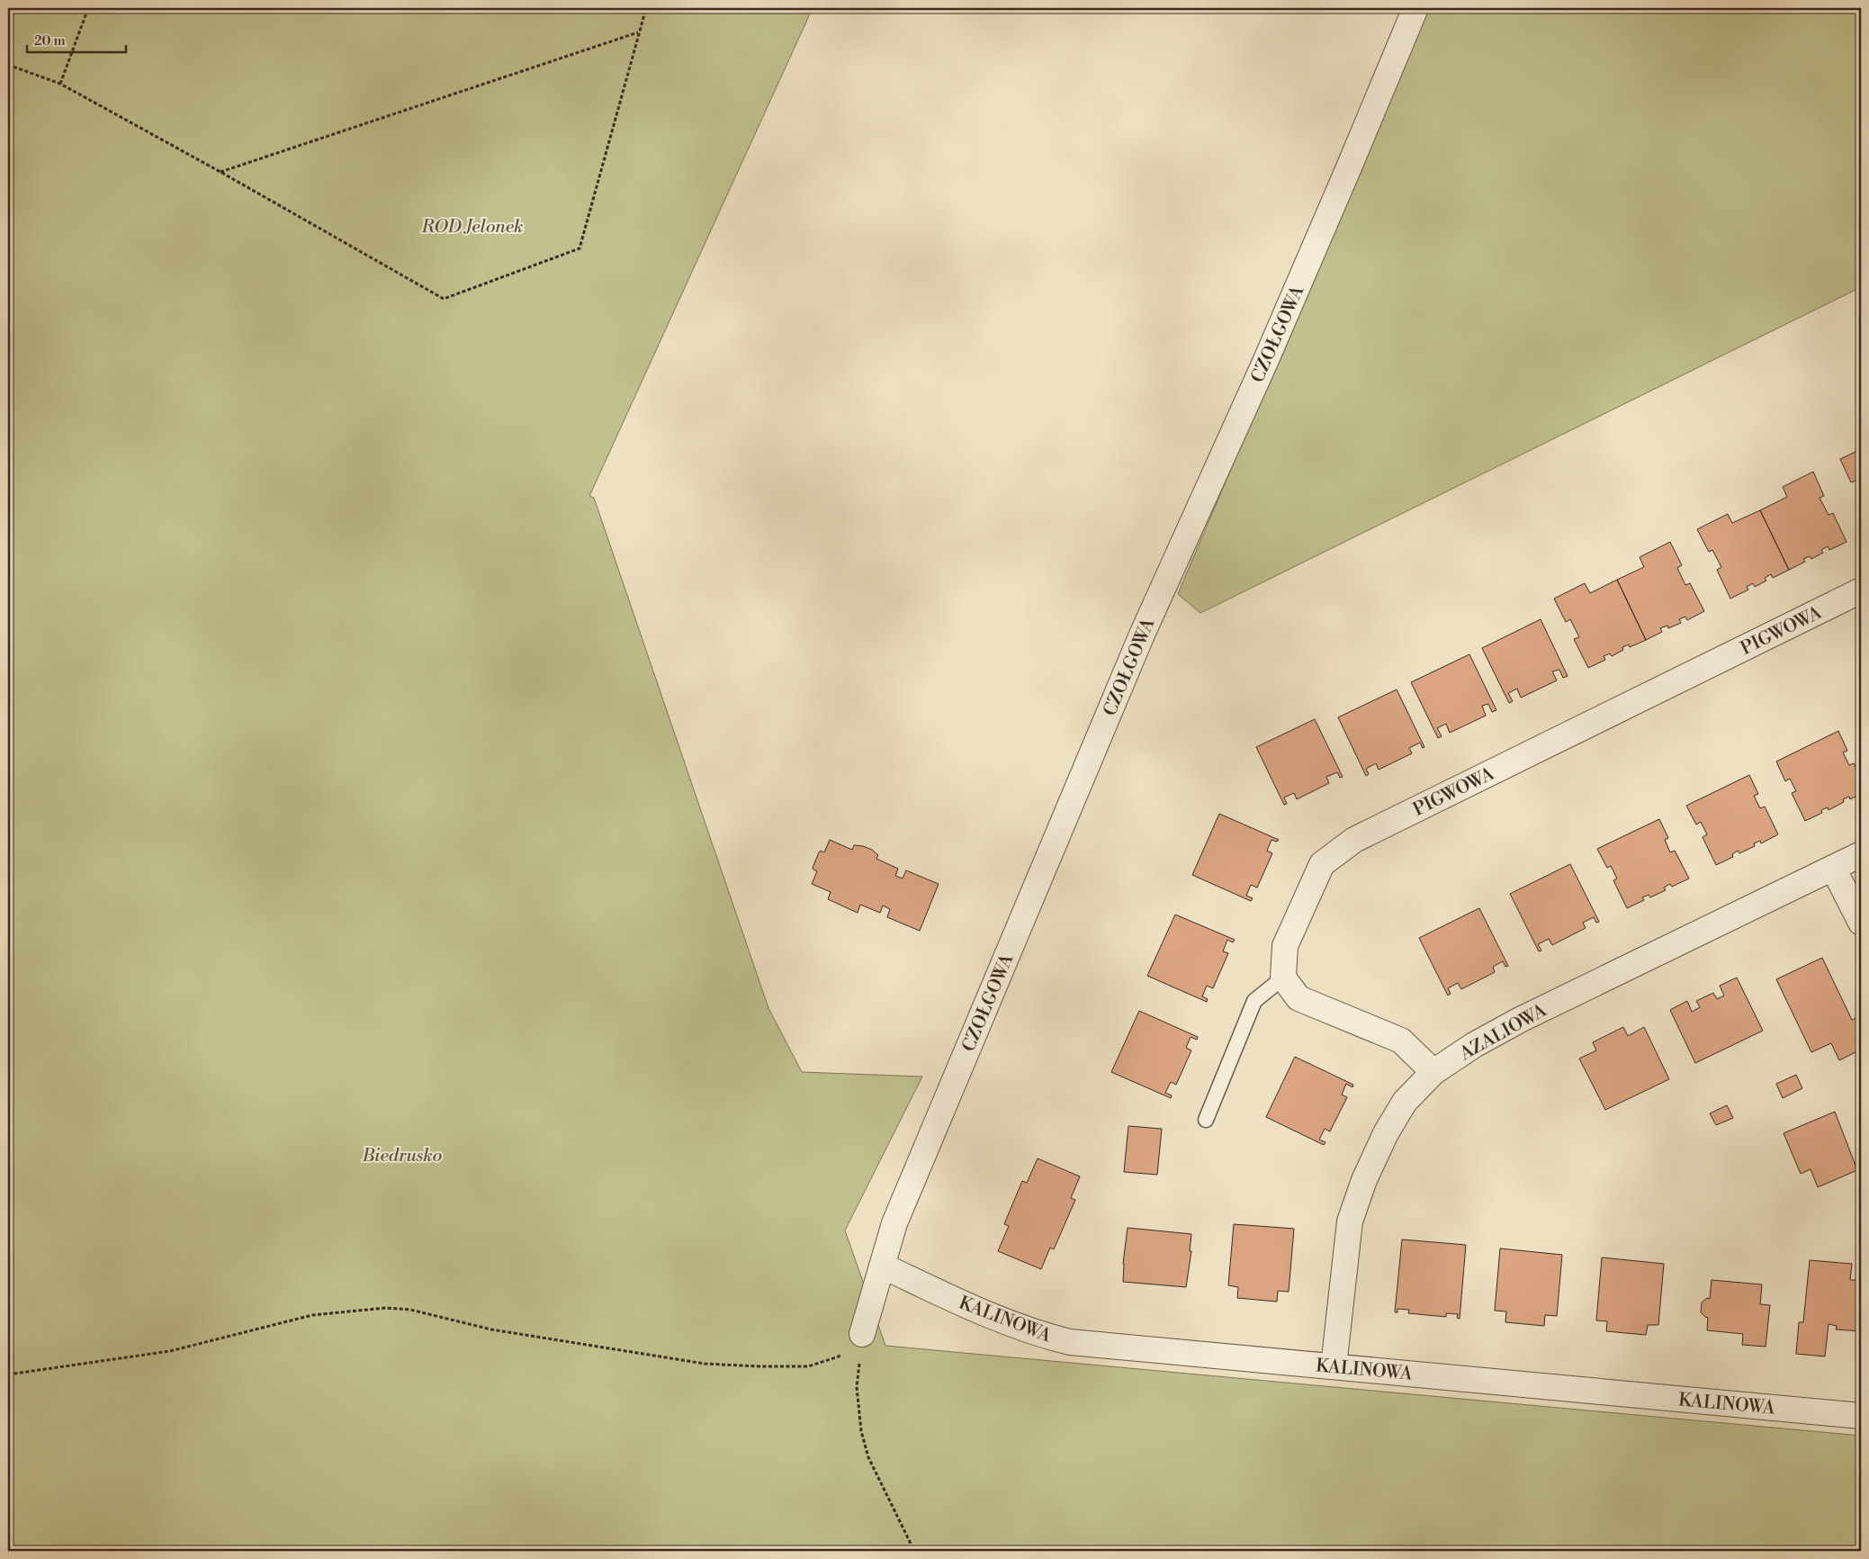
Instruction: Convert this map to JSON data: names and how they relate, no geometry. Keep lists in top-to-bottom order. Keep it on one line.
{"streets":{"street":["CZOŁGOWA","PIGWOWA","AZALIOWA","KALINOWA"]},"crossings":[["CZOŁGOWA","KALINOWA"],["AZALIOWA","KALINOWA"]],"parks":["ROD Jelonek","Biedrusko"],"scale_bar":"20 m"}
